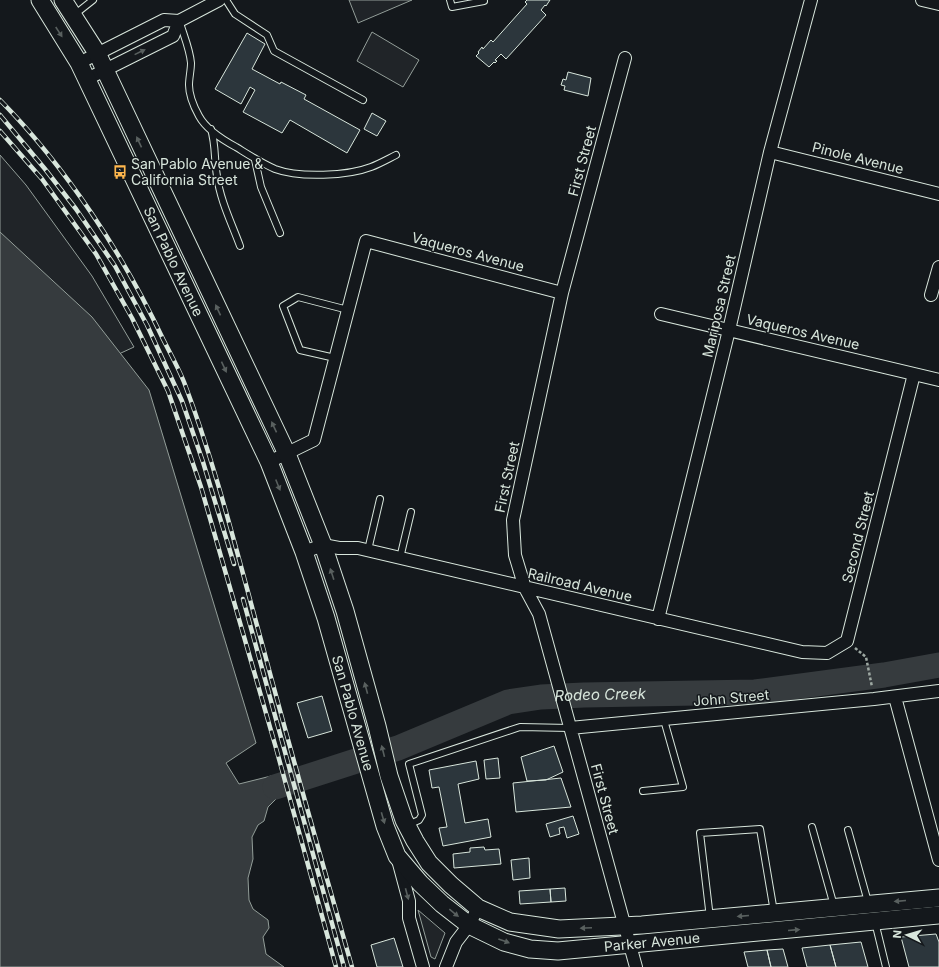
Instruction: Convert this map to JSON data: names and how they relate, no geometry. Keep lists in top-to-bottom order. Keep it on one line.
{"streets":{"main road":["San Pablo Avenue","Parker Avenue"],"street":["Pinole Avenue","First Street","Vaqueros Avenue","Mariposa Street","Second Street","Railroad Avenue","John Street"]},"crossings":[["Pinole Avenue","Mariposa Street"],["First Street","Vaqueros Avenue"],["First Street","Railroad Avenue"],["First Street","John Street"],["First Street","Parker Avenue"],["Vaqueros Avenue","Mariposa Street"],["Vaqueros Avenue","Second Street"],["San Pablo Avenue","Railroad Avenue"],["San Pablo Avenue","Parker Avenue"],["Mariposa Street","Railroad Avenue"],["Second Street","Railroad Avenue"]],"water":["Rodeo Creek"],"places":{"bus stop":["San Pablo Avenue & California Street"]},"north":"left"}
